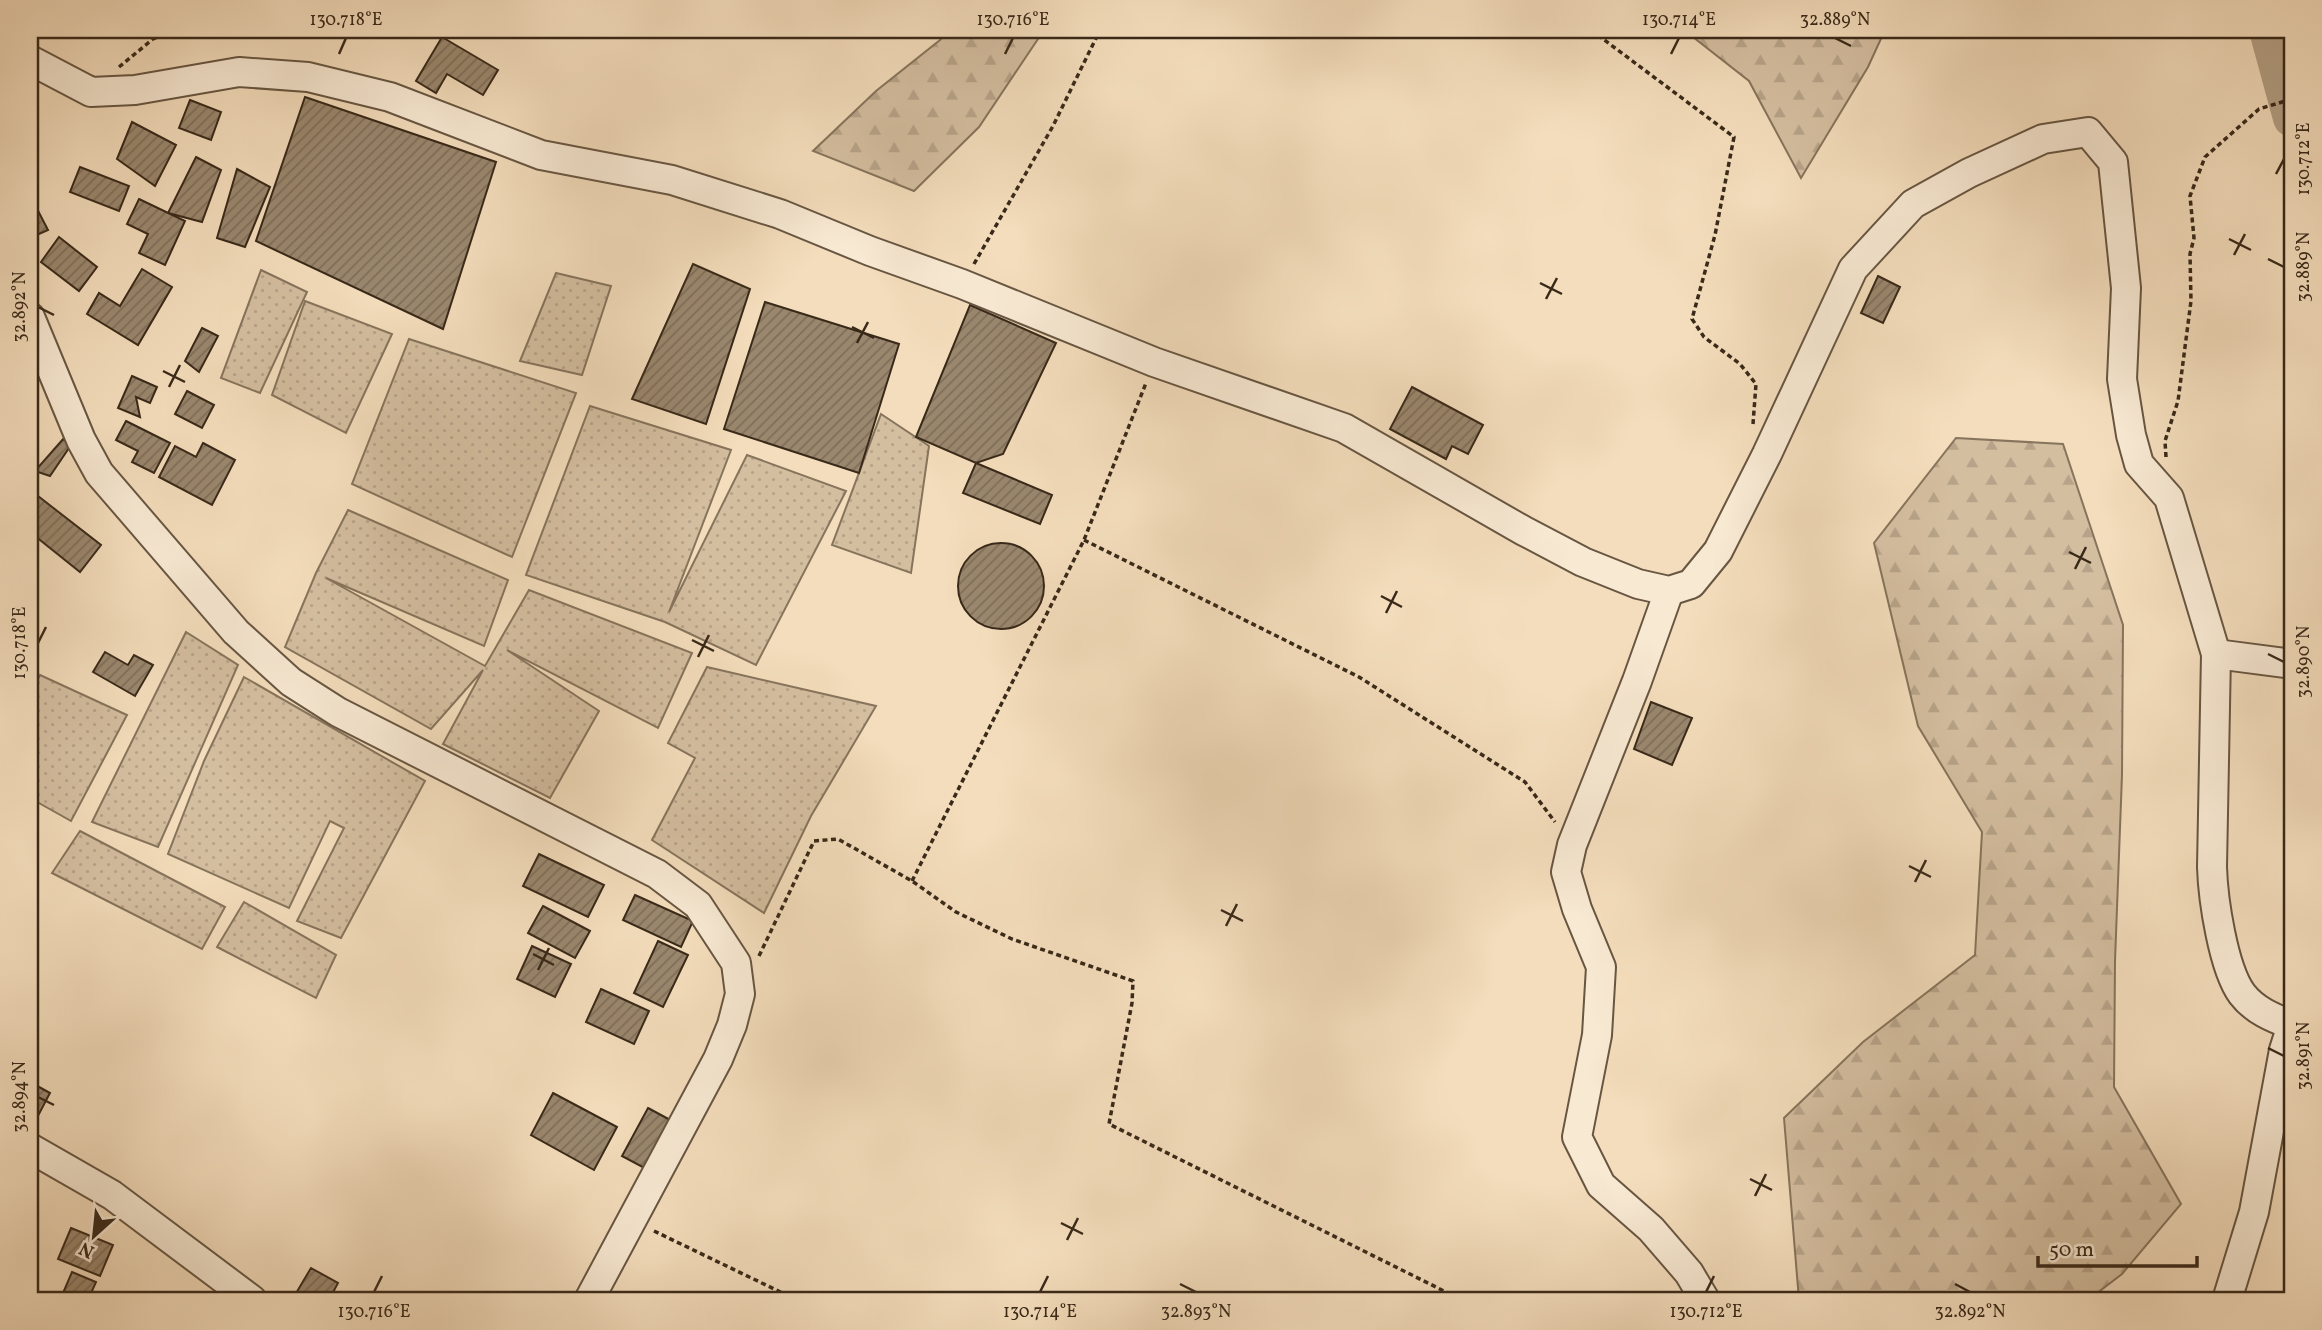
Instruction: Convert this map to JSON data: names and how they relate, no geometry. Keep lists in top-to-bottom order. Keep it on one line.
{"scale_bar":"50 m","north":"bottom left","coordinates":["130.718°E","130.716°E","130.714°E","32.889°N","130.712°E","32.892°N","32.890°N","32.891°N","32.894°N","32.893°N"]}
